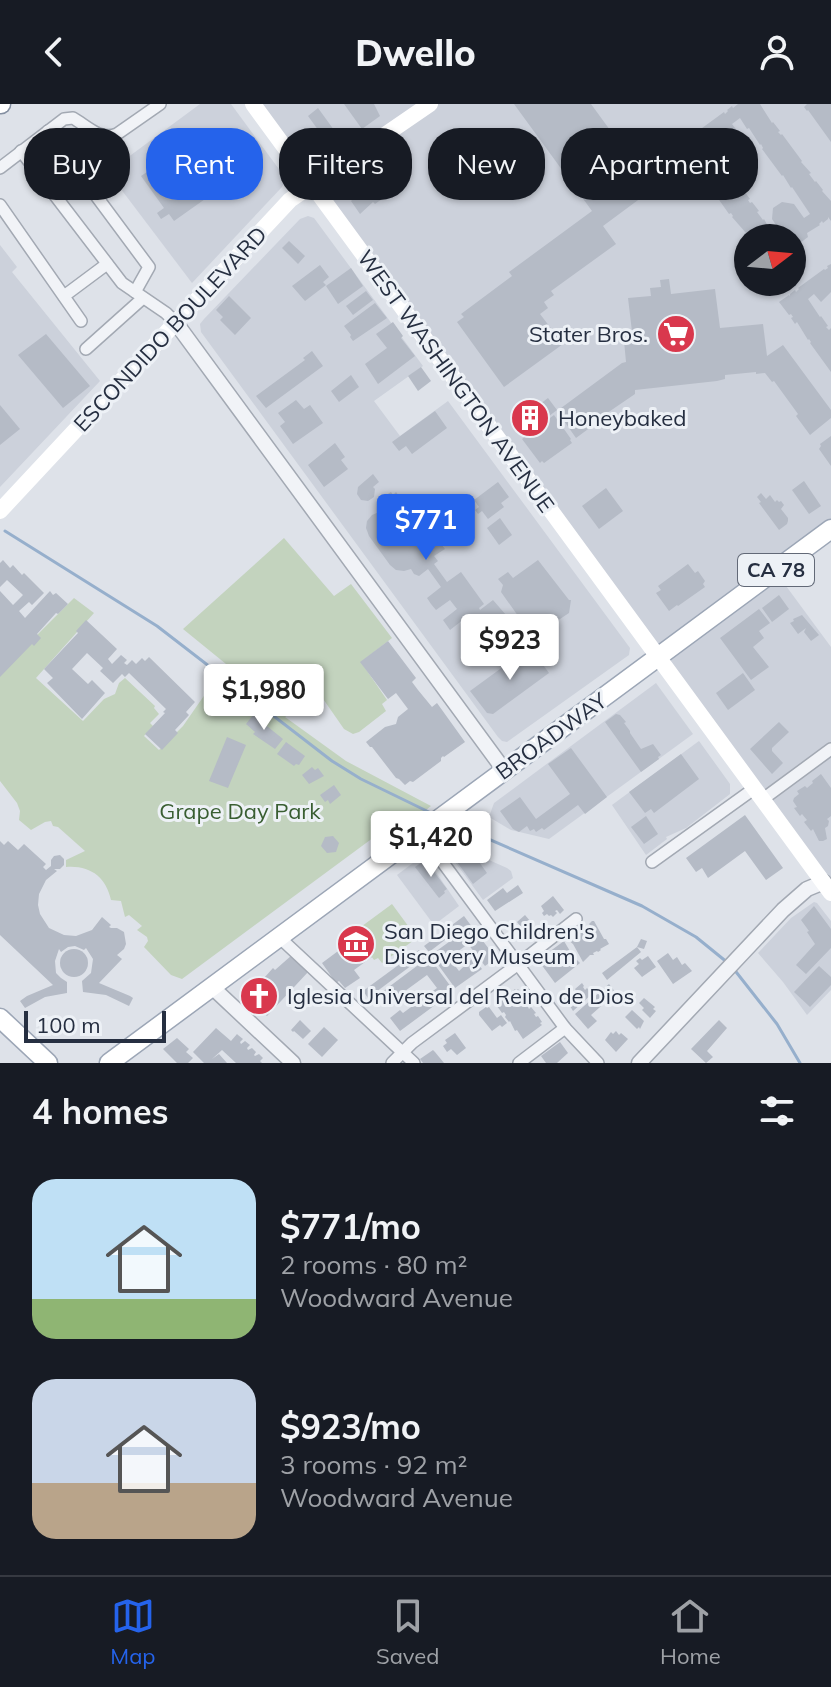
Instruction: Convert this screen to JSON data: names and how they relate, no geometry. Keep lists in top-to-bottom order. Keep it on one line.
{"streets":{"main road":["ESCONDIDO BOULEVARD","WEST WASHINGTON AVENUE","CA 78","BROADWAY"]},"crossings":[["WEST WASHINGTON AVENUE","CA 78"],["WEST WASHINGTON AVENUE","BROADWAY"],["CA 78","BROADWAY"]],"parks":["Grape Day Park"],"places":{"supermarket":["Stater Bros."],"building":["Honeybaked"],"museum":["San Diego Children's Discovery Museum"],"church":["Iglesia Universal del Reino de Dios"]},"scale_bar":"100 m","north":"right","page":{"header":"Dwello","chip":["Buy","Rent","Filters","New","Apartment"],"price":["$771","$923","$1,980","$1,420"],"scale":"100 m","heading":"4 homes","list":[{"name":"$771/mo","note":"2 rooms · 80 m² · Woodward Avenue"},{"name":"$923/mo","note":"3 rooms · 92 m² · Woodward Avenue"}],"tabs":["Map","Saved","Home"]}}
